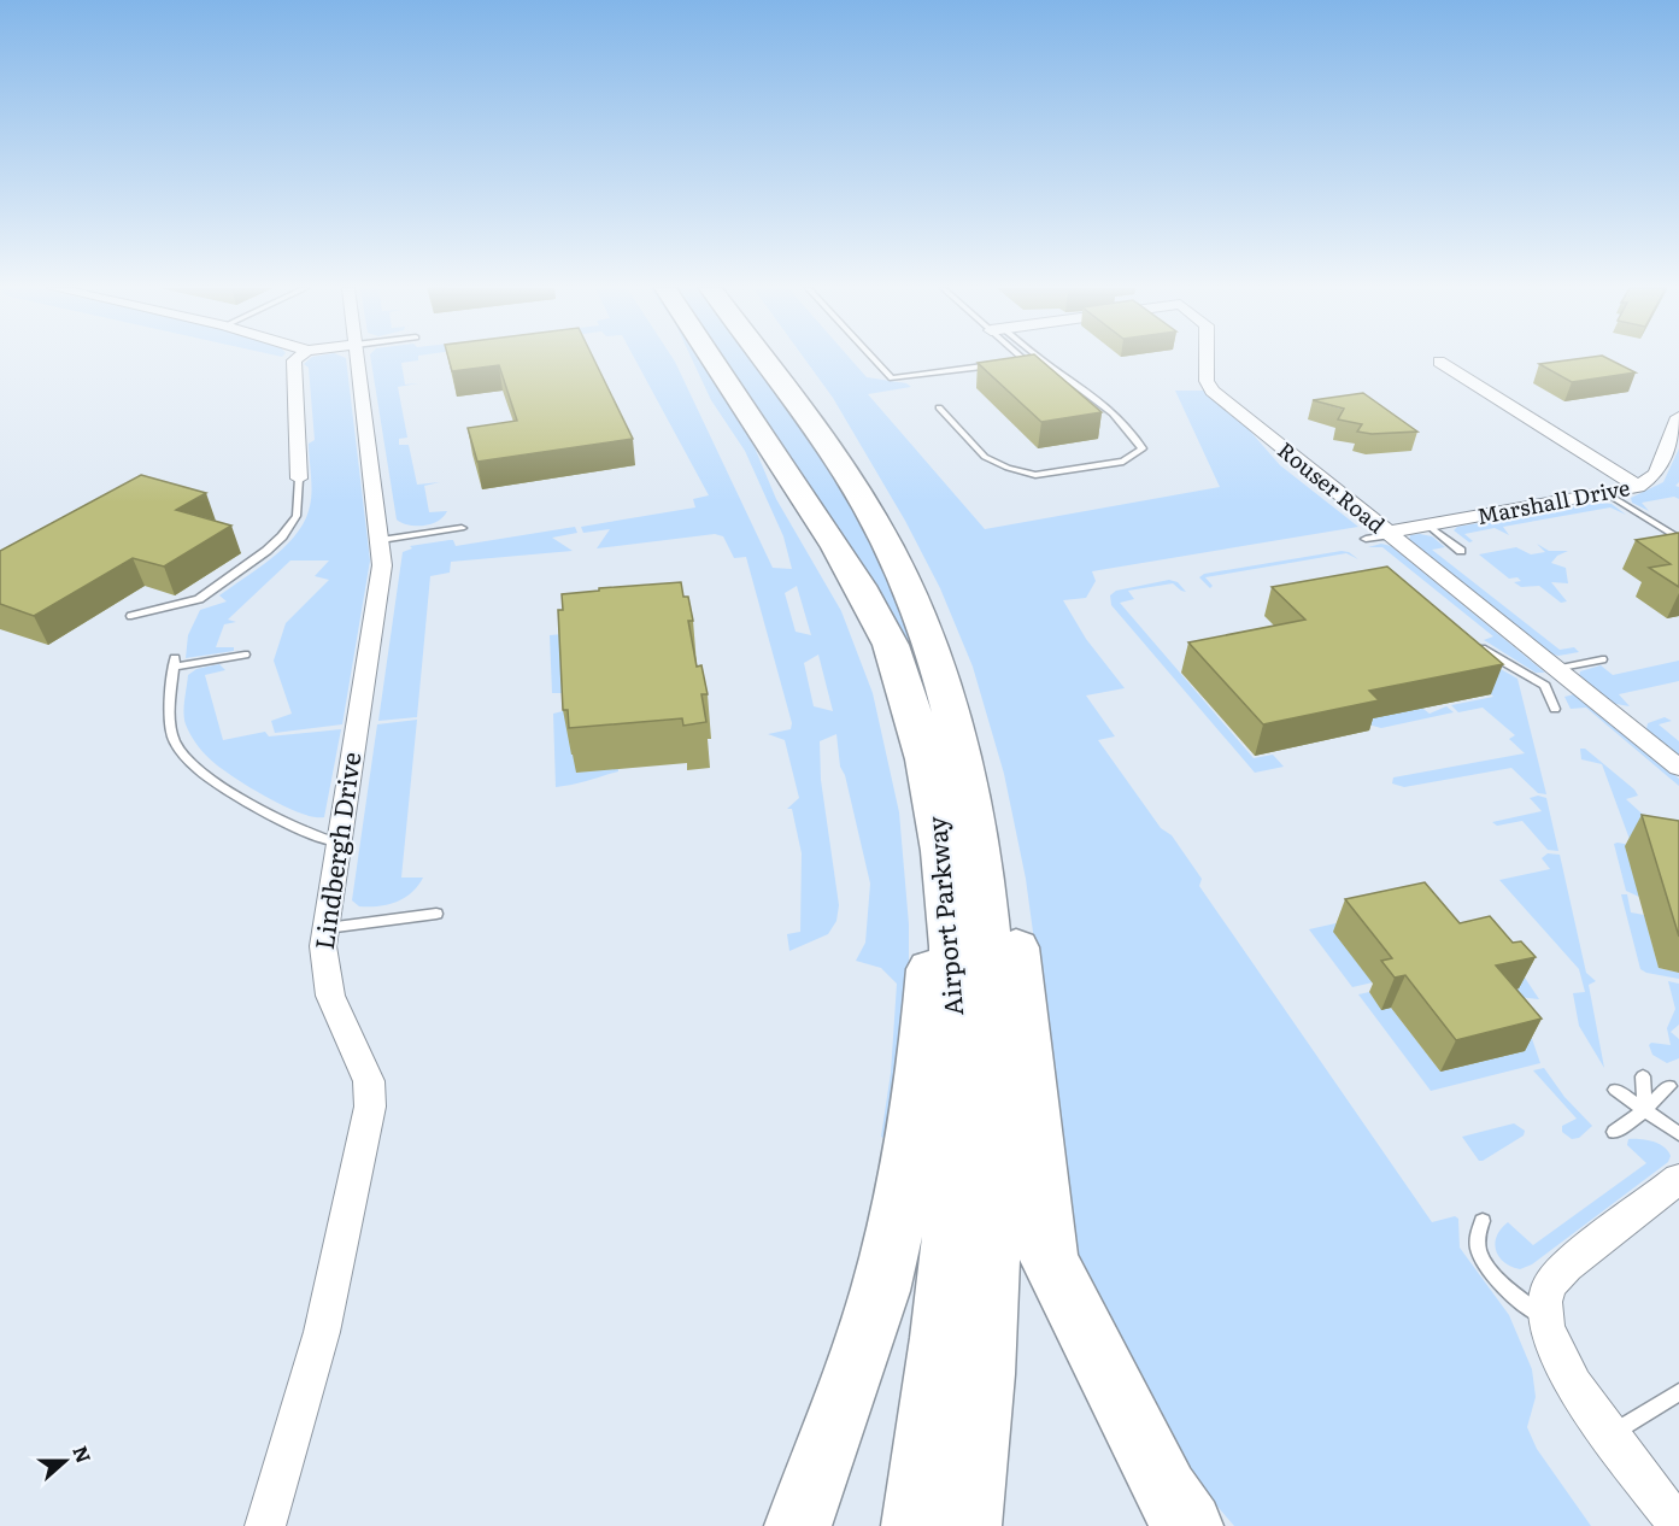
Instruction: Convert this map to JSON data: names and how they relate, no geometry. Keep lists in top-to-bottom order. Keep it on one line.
{"streets":{"highway":["Airport Parkway"],"street":["Rouser Road","Marshall Drive","Lindbergh Drive"]},"crossings":[["Rouser Road","Marshall Drive"]],"north":"right"}
